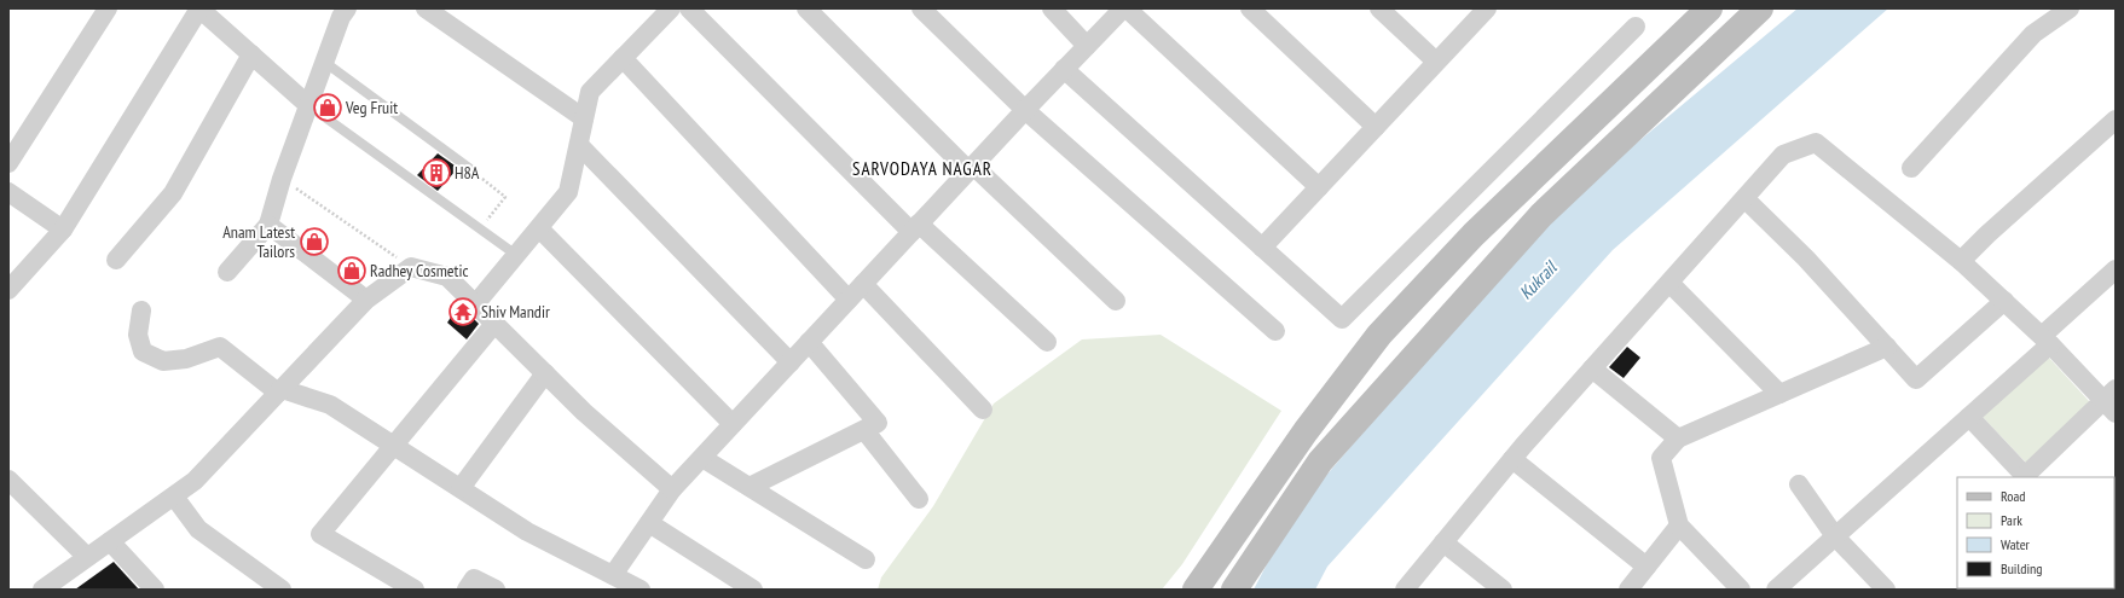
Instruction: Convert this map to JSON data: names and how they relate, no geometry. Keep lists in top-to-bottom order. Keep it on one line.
{"districts":["SARVODAYA NAGAR"],"water":["Kukrail"],"places":{"shop":["Veg Fruit","Anam Latest Tailors","Radhey Cosmetic"],"building":["H8A"],"temple":["Shiv Mandir"]},"legend":["Road","Park","Water","Building"]}
